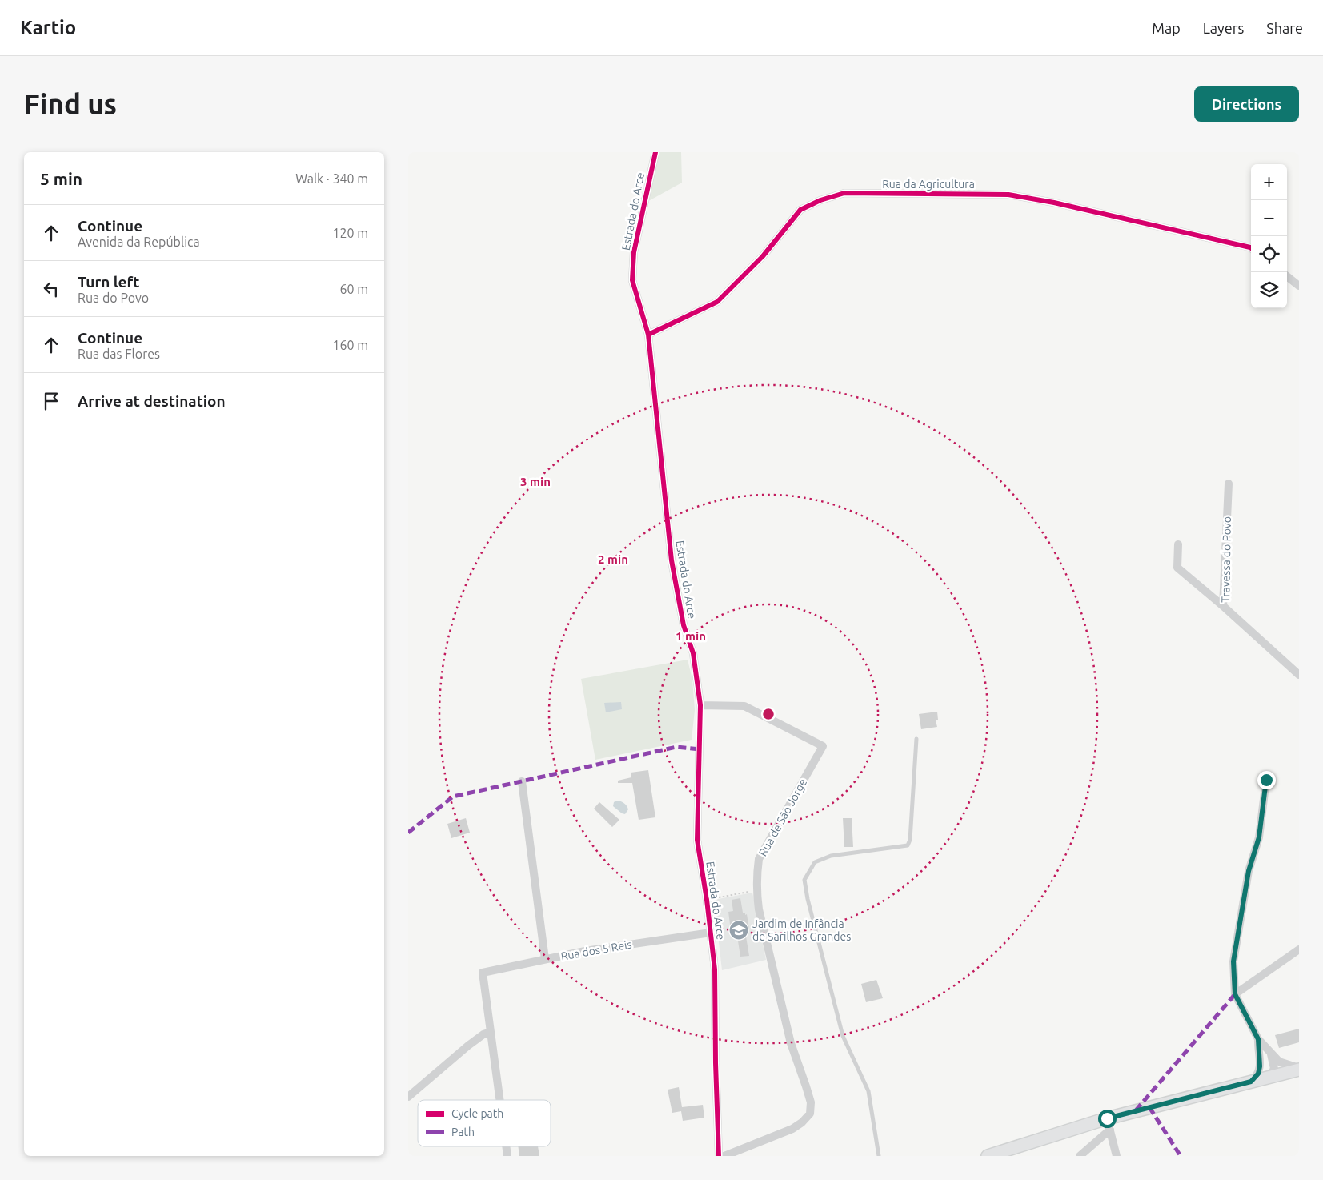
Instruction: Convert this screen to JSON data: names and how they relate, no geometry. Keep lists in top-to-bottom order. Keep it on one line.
{"streets":{"street":["Rua da Agricultura","Estrada do Arce","Travessa do Povo","Rua de São Jorge","Rua dos 5 Reis"]},"crossings":[["Rua da Agricultura","Estrada do Arce"],["Estrada do Arce","Rua de São Jorge"],["Estrada do Arce","Rua dos 5 Reis"]],"places":{"school or university":["Jardim de Infância de Sarilhos Grandes"]},"legend":["Cycle path","Path"],"page":{"header":"Kartio","nav":["Map","Layers","Share"],"buttons":"Directions","title":"Find us","heading":["5 min","Walk · 340 m"],"map_buttons":["+","−"],"list":[["Continue","Avenida da República","120 m"],["Turn left","Rua do Povo","60 m"],["Continue","Rua das Flores","160 m"],"Arrive at destination"]},"rings":["3 min","2 min","1 min"]}
